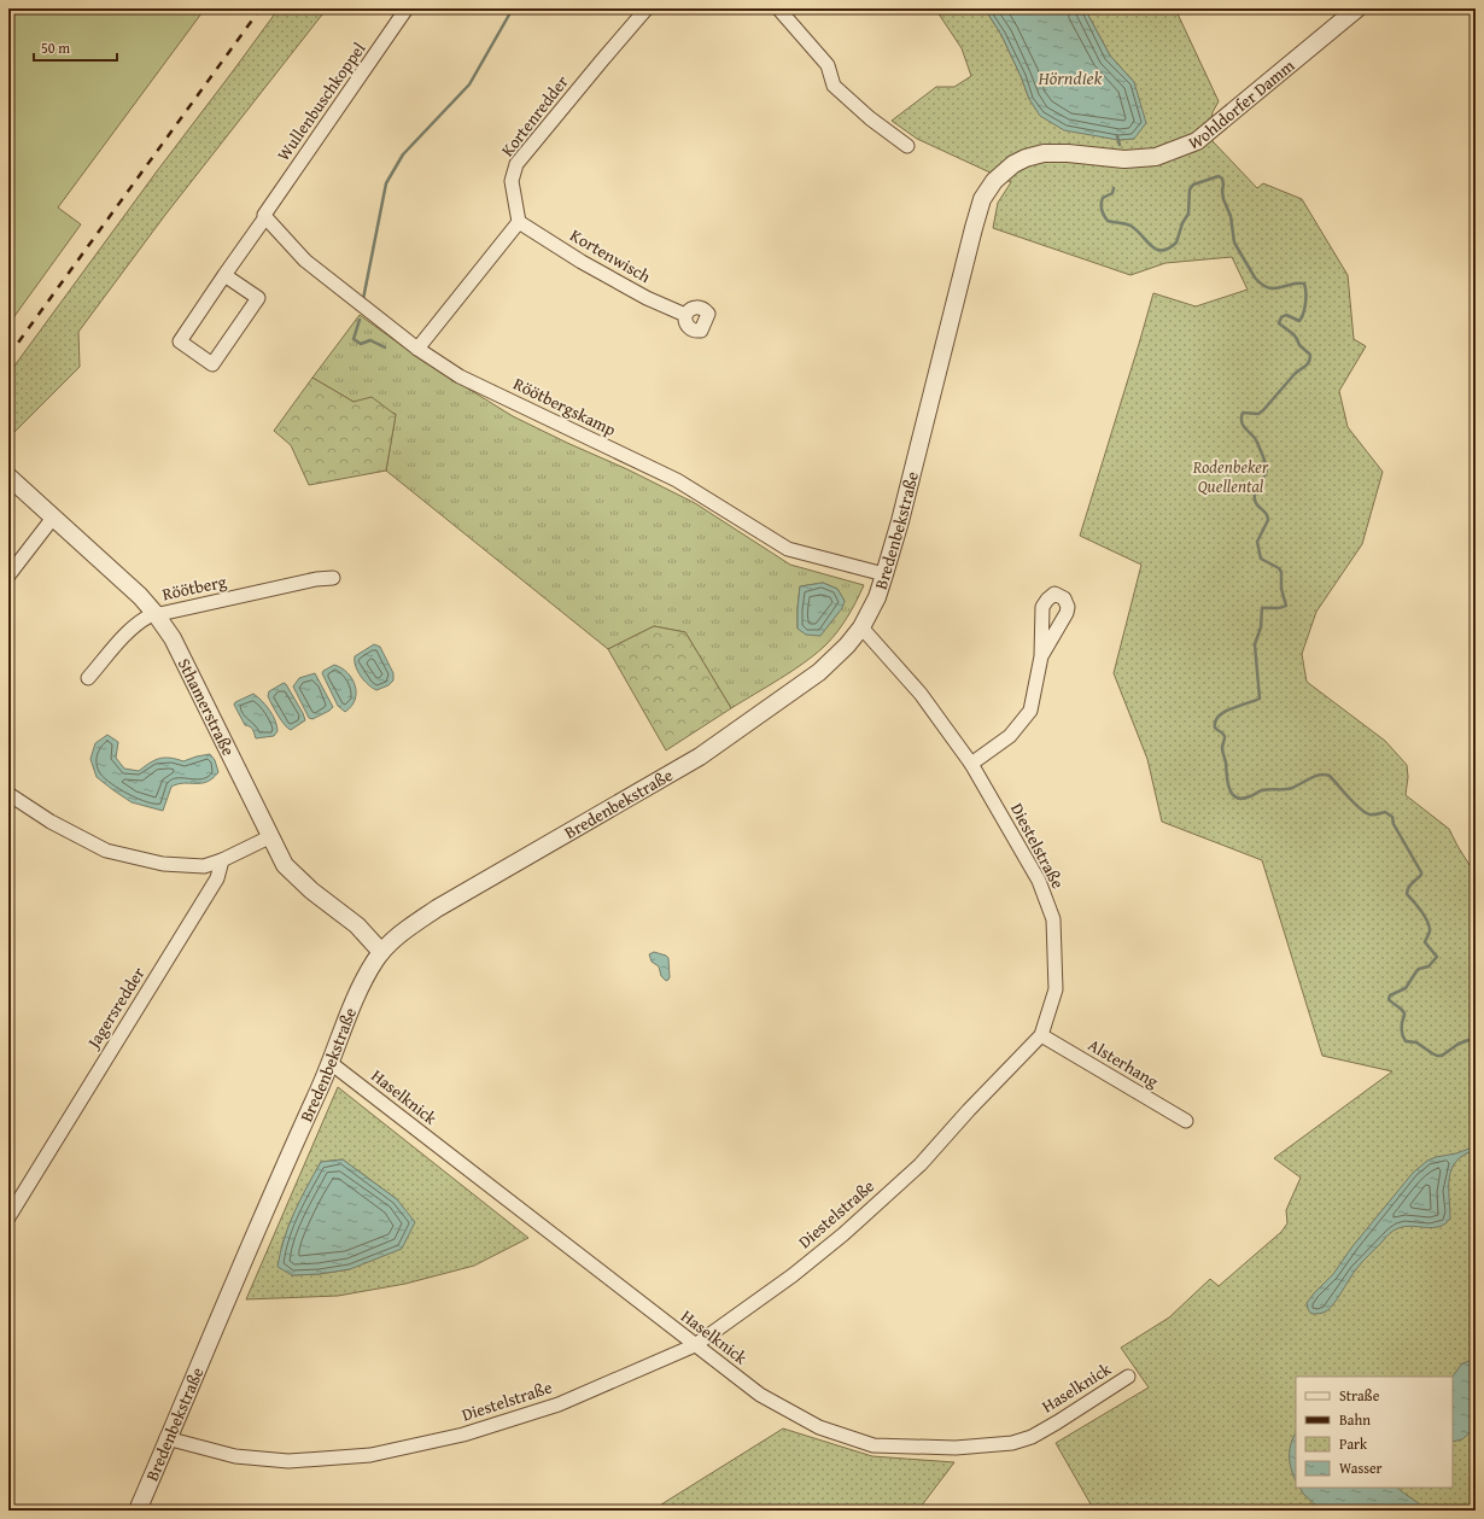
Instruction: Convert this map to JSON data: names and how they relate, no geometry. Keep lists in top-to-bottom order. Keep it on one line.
{"streets":{"street":["Wullenbuschkoppel","Wohldorfer Damm","Kortenredder","Kortenwisch","Röötbergskamp","Bredenbekstraße","Röötberg","Sthamerstraße","Diestelstraße","Jagersredder","Alsterhang","Haselknick"]},"crossings":[["Wullenbuschkoppel","Röötbergskamp"],["Wohldorfer Damm","Bredenbekstraße"],["Kortenredder","Kortenwisch"],["Röötbergskamp","Bredenbekstraße"],["Bredenbekstraße","Sthamerstraße"],["Bredenbekstraße","Diestelstraße"],["Bredenbekstraße","Haselknick"],["Röötberg","Sthamerstraße"],["Diestelstraße","Alsterhang"],["Diestelstraße","Haselknick"]],"water":["Hörndiek"],"parks":["Rodenbeker Quellental"],"legend":["Straße","Bahn","Park","Wasser"],"scale_bar":"50 m"}
